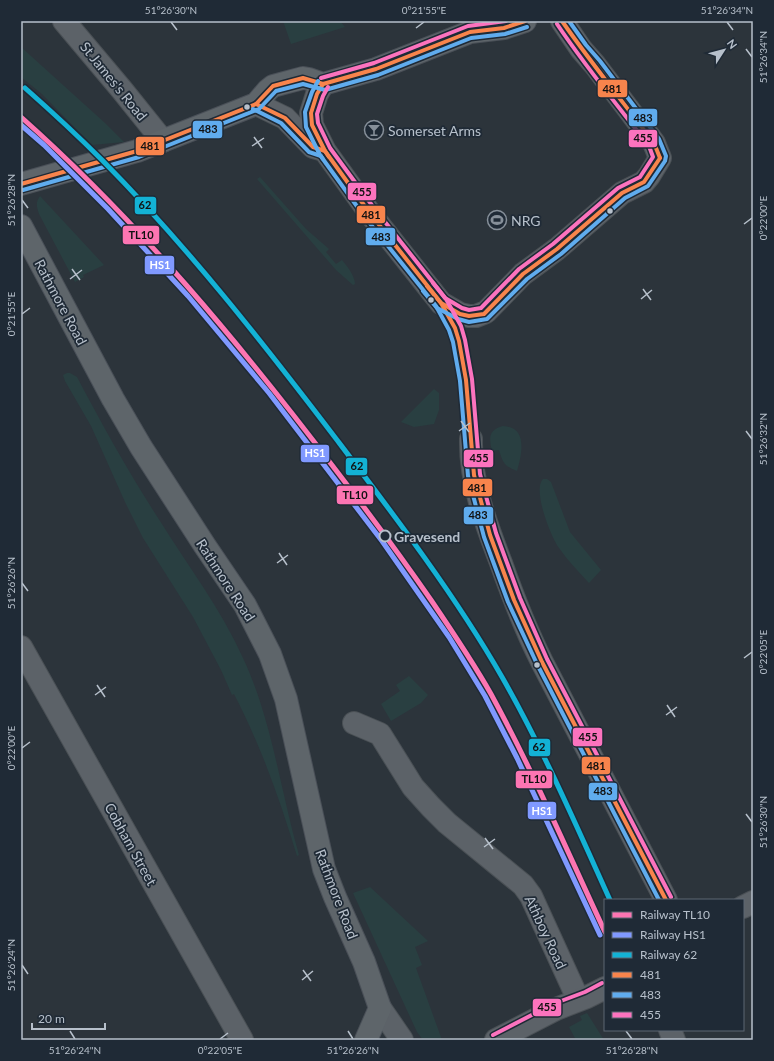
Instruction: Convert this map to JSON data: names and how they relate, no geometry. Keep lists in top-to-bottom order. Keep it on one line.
{"streets":{"main road":["Rathmore Road"],"street":["St James's Road","Cobham Street","Athboy Road"]},"places":{"bar":["Somerset Arms"],"sports":["NRG"],"other":["Gravesend"]},"lines":["transit line 481","transit line 483","transit line 455","rail line 62","rail line TL10","rail line HS1"],"legend":["Railway TL10","Railway HS1","Railway 62","481","483","455"],"scale_bar":"20 m","north":"top right","coordinates":["51°26'30\"N","0°21'55\"E","51°26'34\"N","51°26'28\"N","0°22'00\"E","51°26'32\"N","51°26'26\"N","0°22'05\"E","51°26'24\"N"]}
